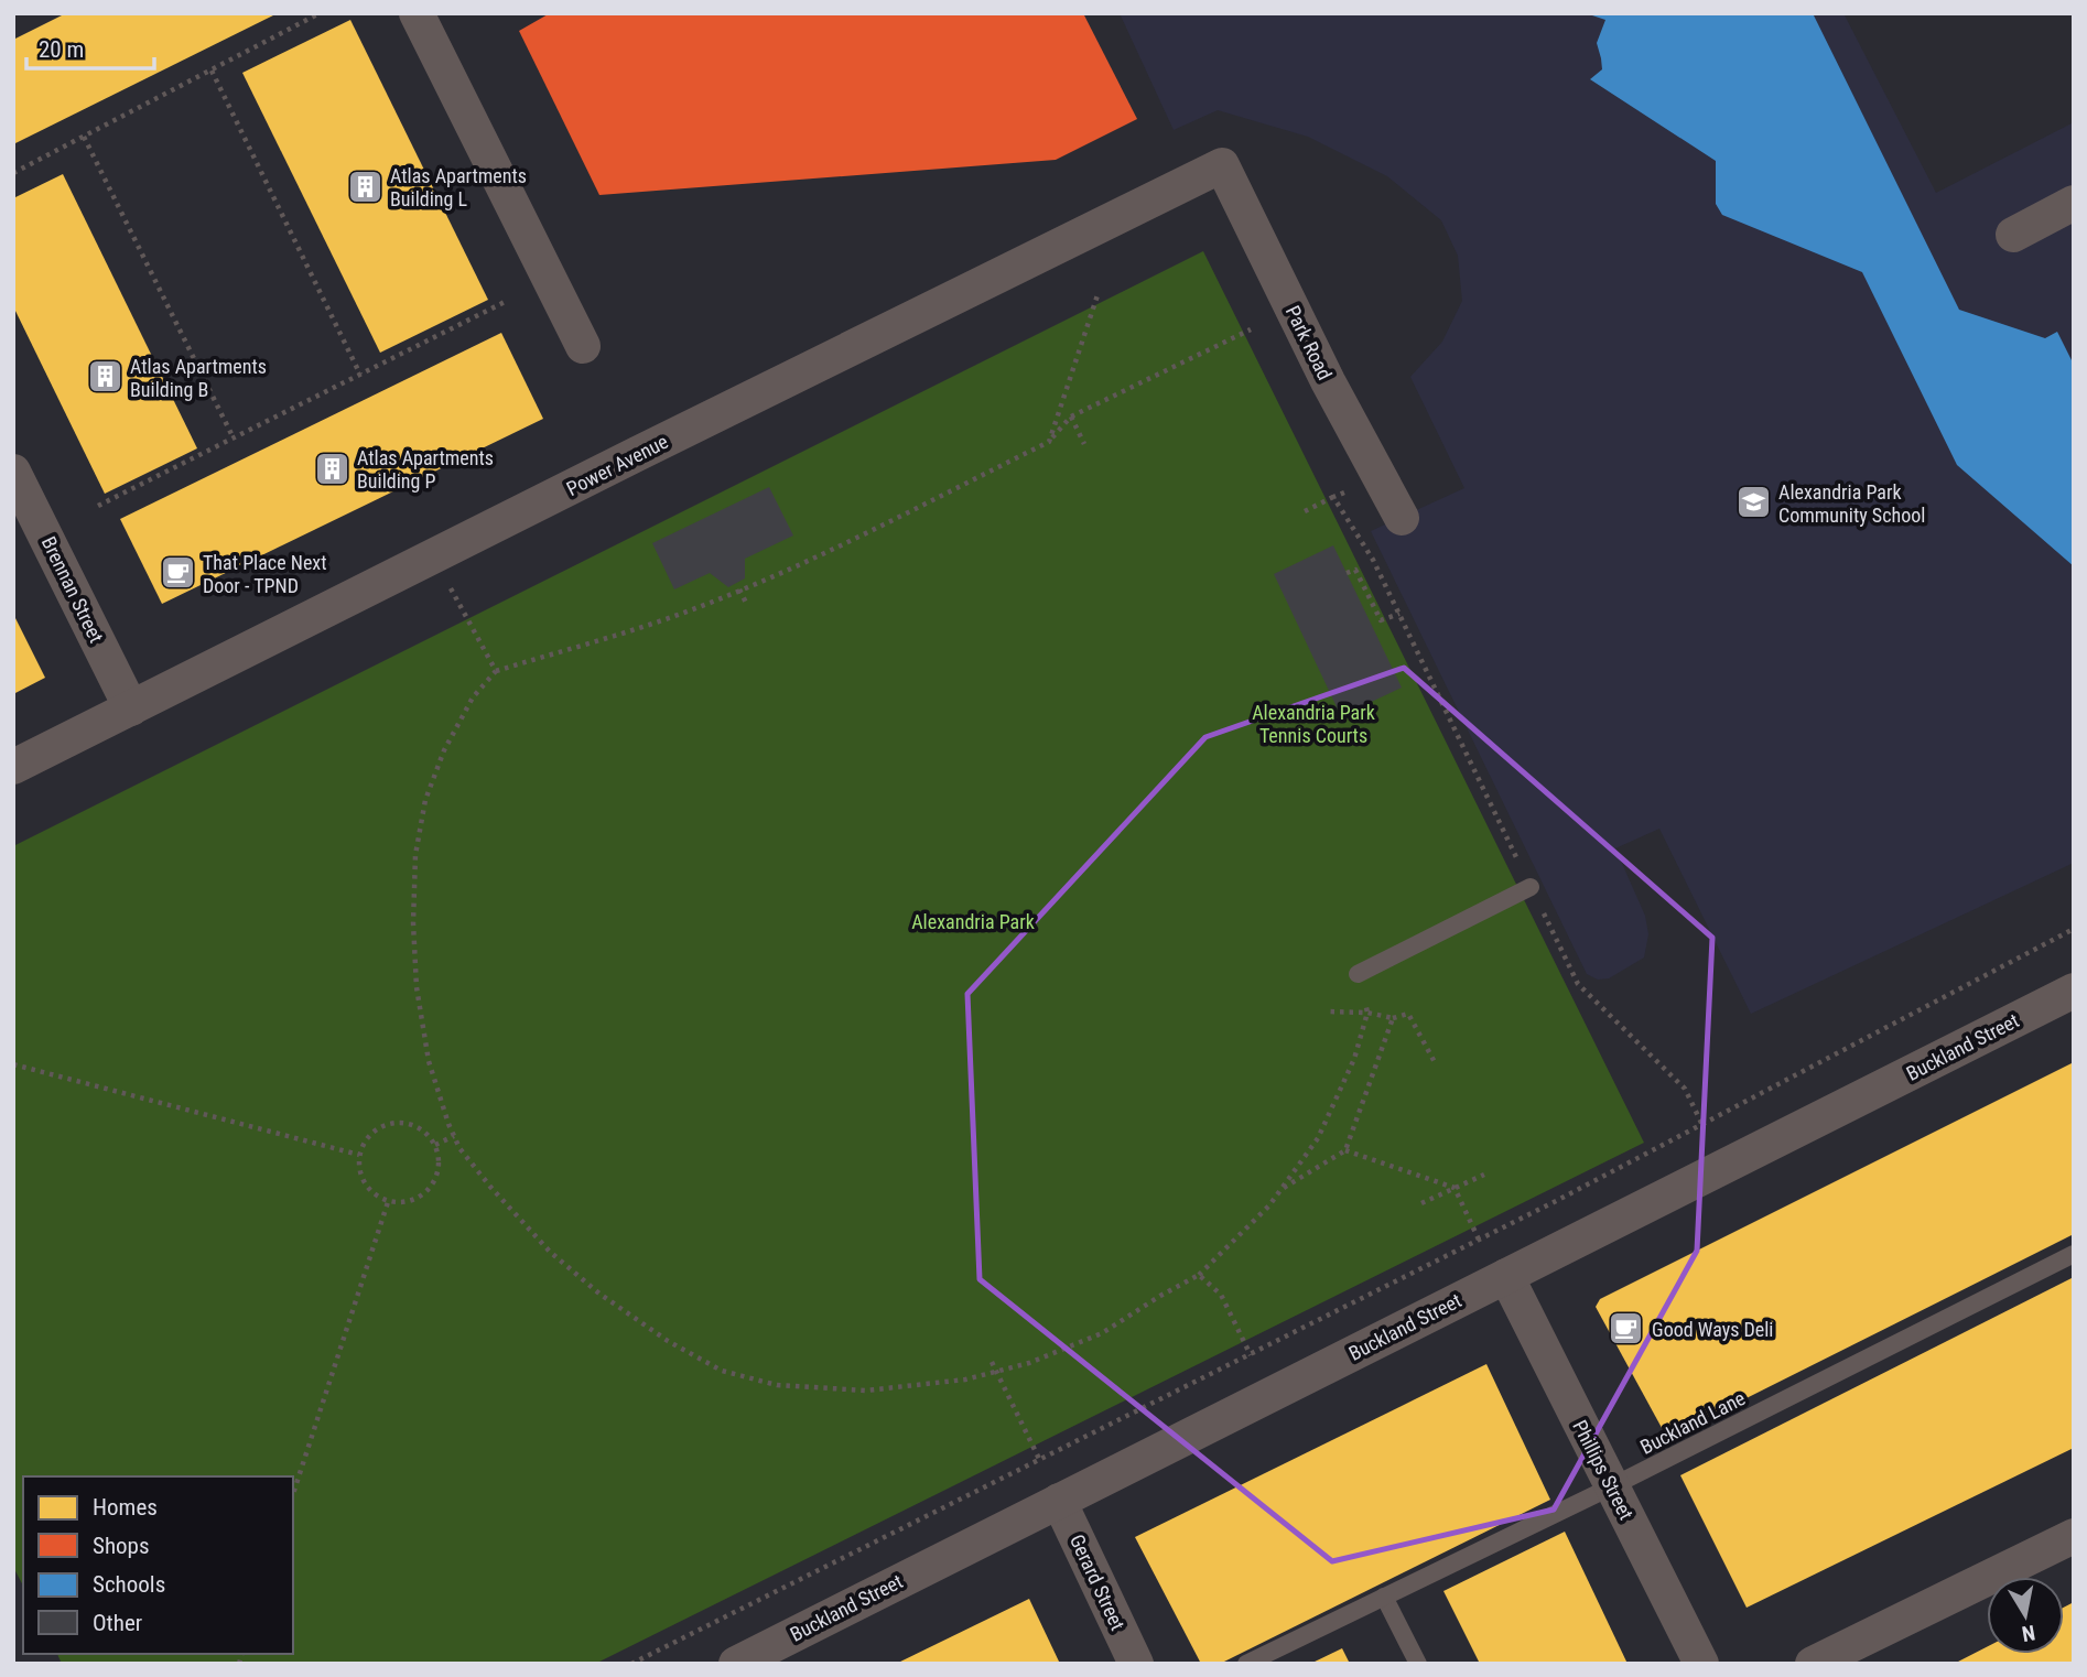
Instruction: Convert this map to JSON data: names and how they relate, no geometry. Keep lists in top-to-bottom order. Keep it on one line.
{"streets":{"street":["Park Road","Power Avenue","Brennan Street","Buckland Street","Phillips Street","Gerard Street"],"lane":["Buckland Lane"]},"crossings":[["Park Road","Power Avenue"],["Power Avenue","Brennan Street"],["Buckland Street","Phillips Street"],["Buckland Street","Gerard Street"],["Buckland Lane","Phillips Street"]],"parks":["Alexandria Park Tennis Courts","Alexandria Park"],"places":{"building":["Atlas Apartments Building L","Atlas Apartments Building B","Atlas Apartments Building P"],"school or university":["Alexandria Park Community School"],"cafe":["That Place Next Door - TPND","Good Ways Deli"]},"legend":["Homes","Shops","Schools","Other"],"scale_bar":"20 m","north":"bottom"}
